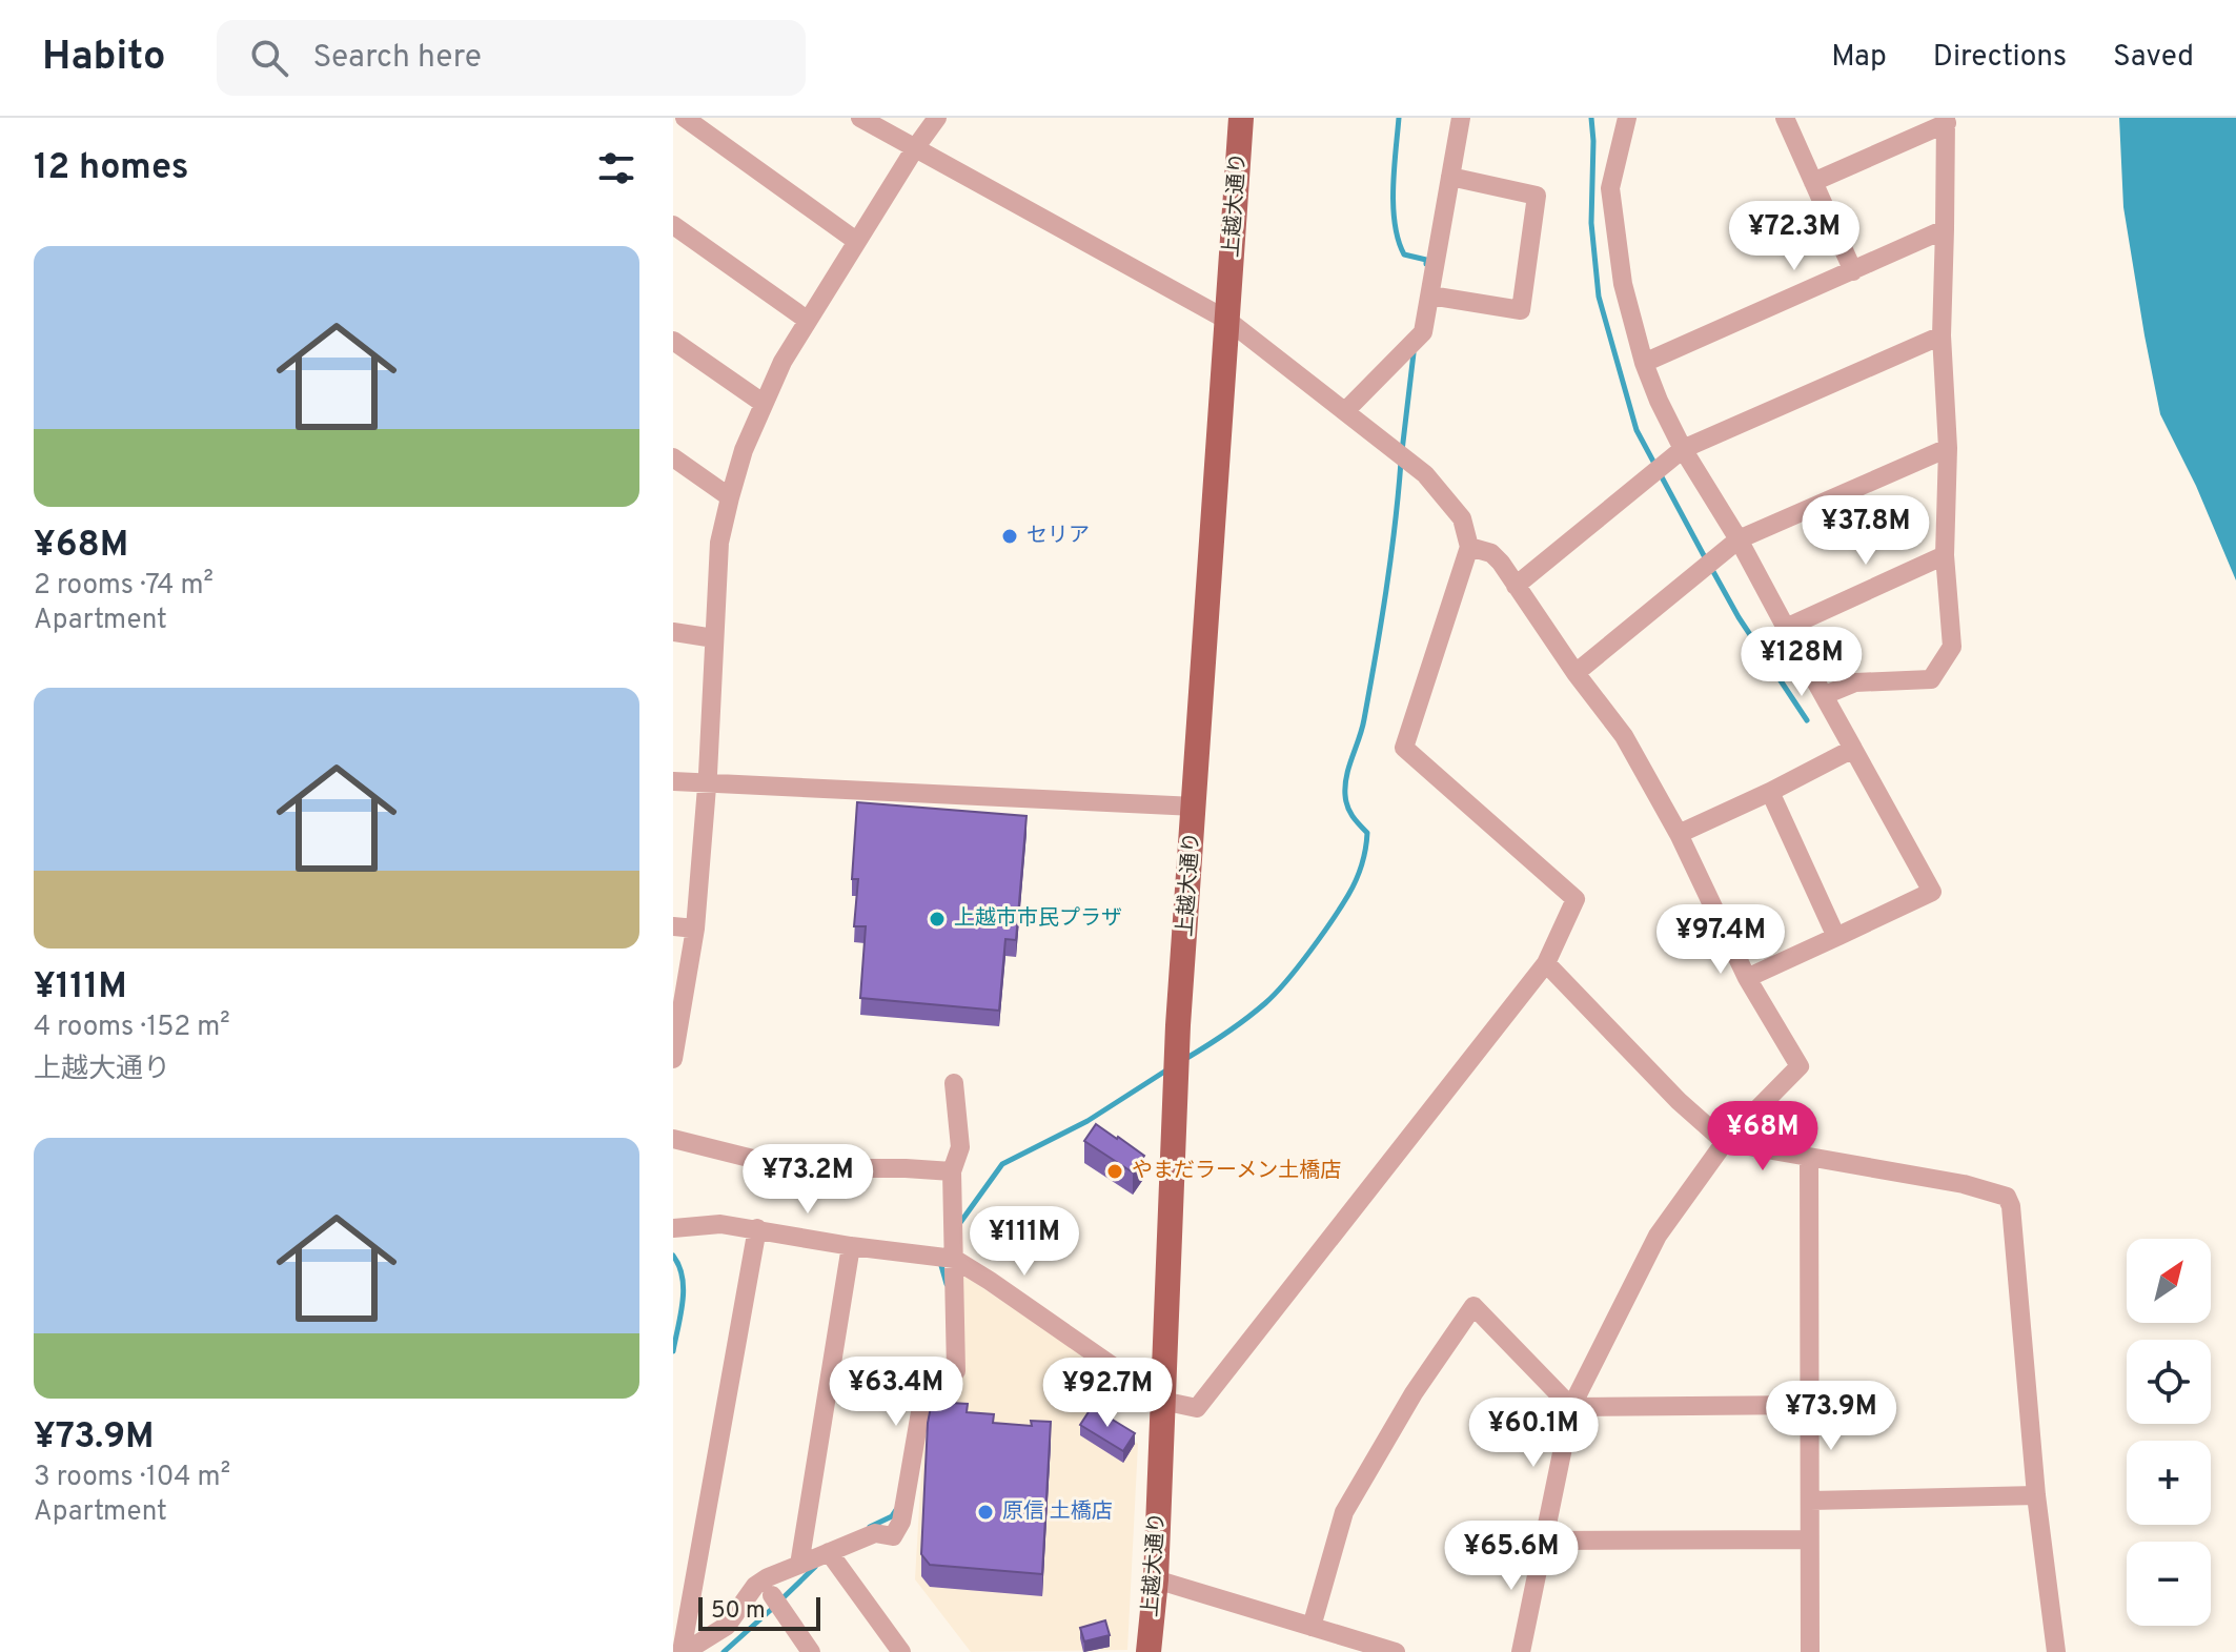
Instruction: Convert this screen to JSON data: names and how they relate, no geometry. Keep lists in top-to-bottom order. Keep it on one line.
{"streets":{"main road":["上越大通り"]},"places":["セリア","上越市市民プラザ","やまだラーメン土橋店","原信 土橋店"],"scale_bar":"50 m","north":"top right","page":{"header":"Habito","search":"Search here","nav":["Map","Directions","Saved"],"heading":"12 homes","price":["¥72.3M","¥37.8M","¥128M","¥97.4M","¥68M","¥73.2M","¥111M","¥63.4M","¥92.7M","¥73.9M","¥60.1M","¥65.6M"],"list":[{"name":"¥68M","note":"2 rooms · 74 m² · Apartment"},{"name":"¥111M","note":"4 rooms · 152 m² · 上越大通り"},{"name":"¥73.9M","note":"3 rooms · 104 m² · Apartment"}],"map_buttons":["+","−"],"scale":"50 m"}}
